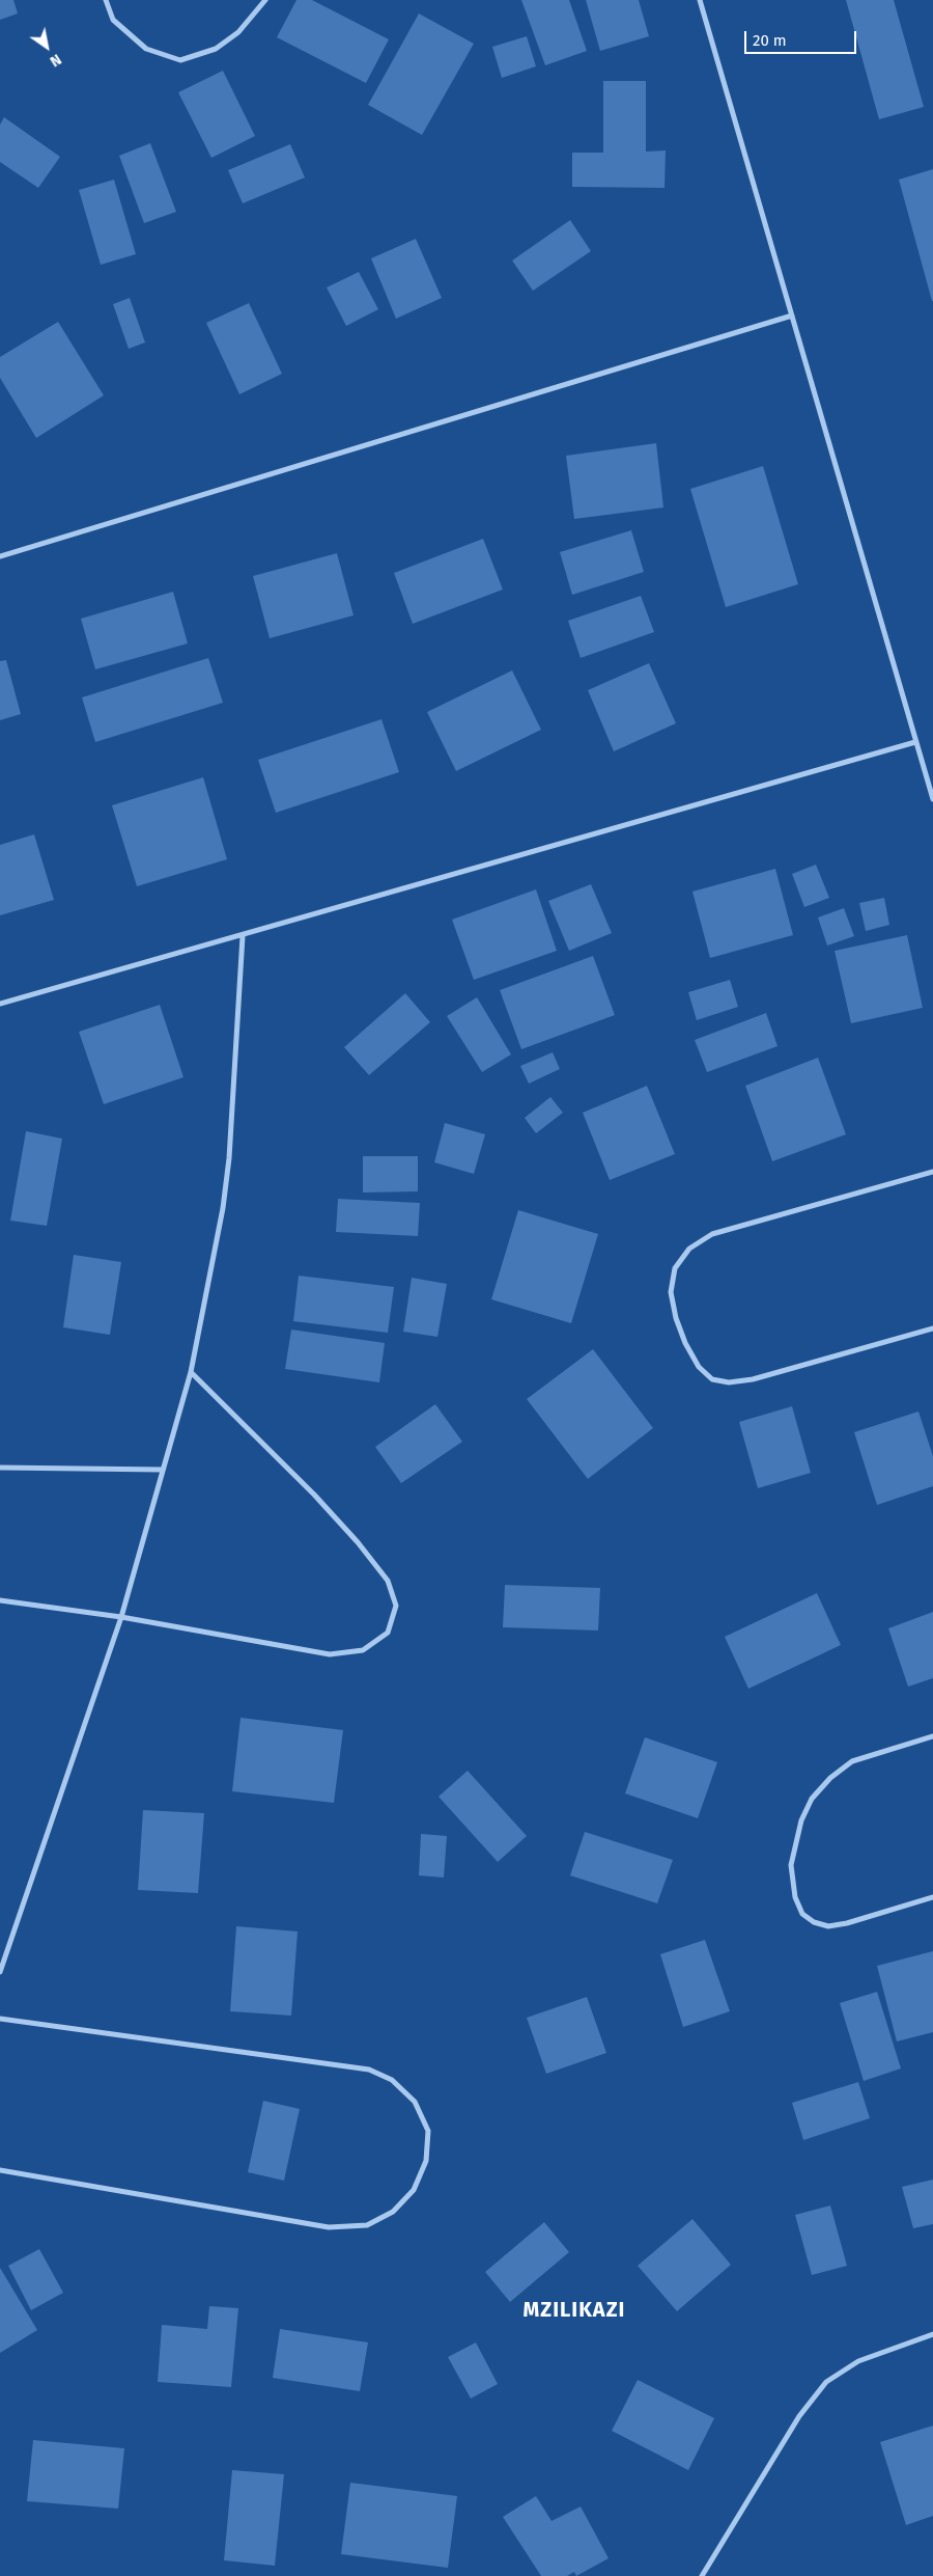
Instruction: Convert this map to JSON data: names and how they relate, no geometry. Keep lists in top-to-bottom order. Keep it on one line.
{"districts":["MZILIKAZI"],"scale_bar":"20 m","north":"bottom right"}
